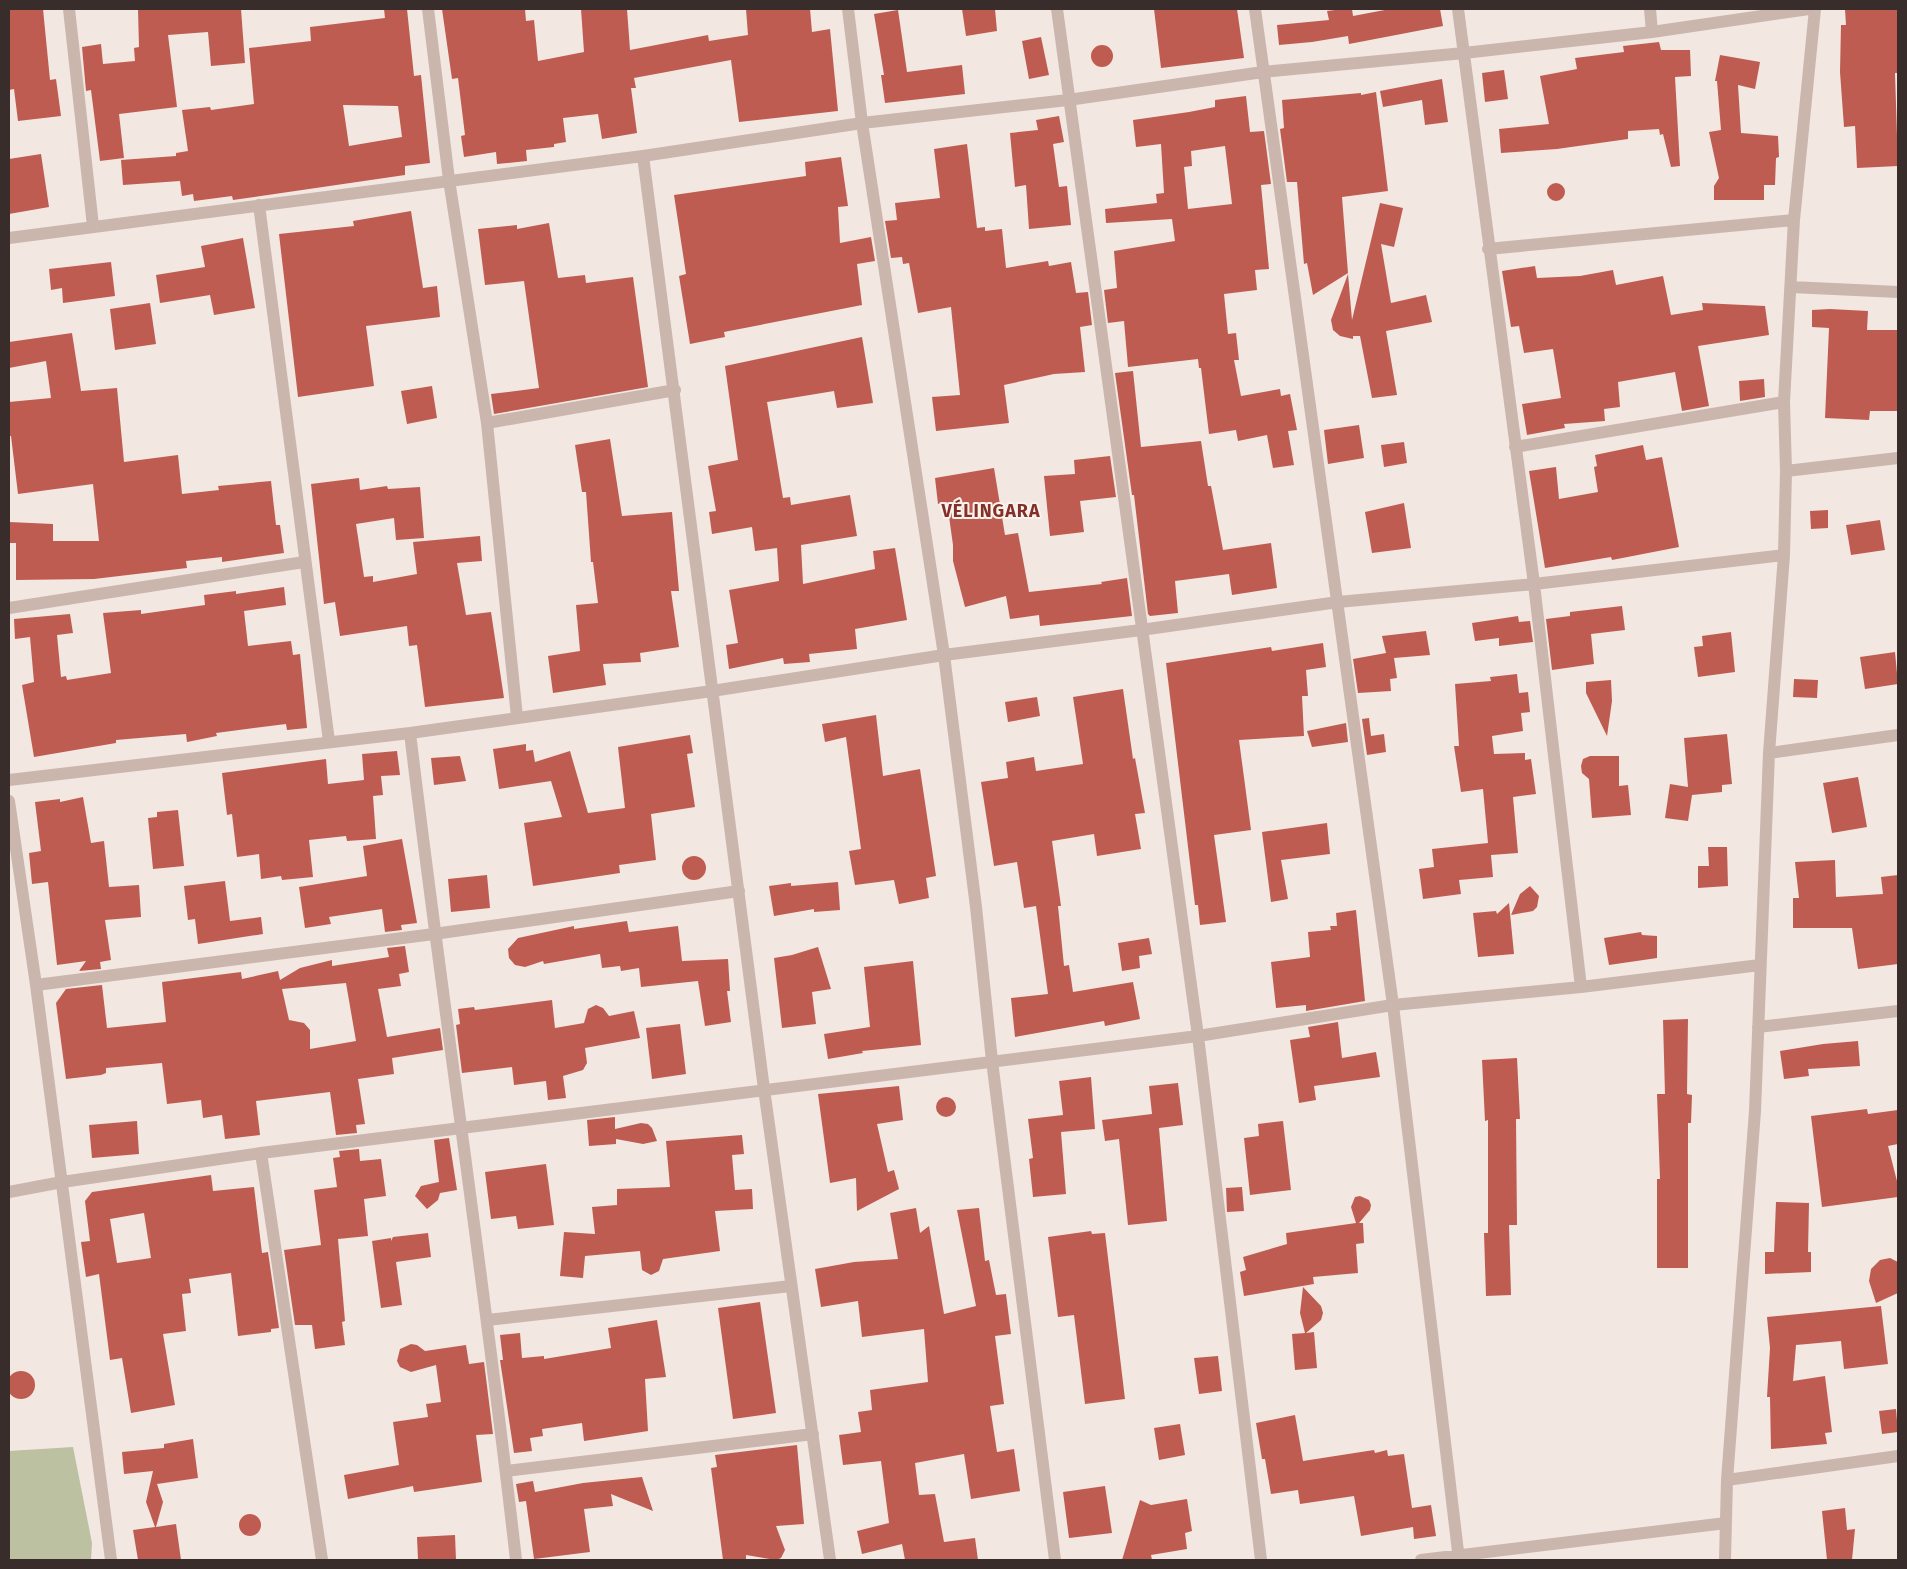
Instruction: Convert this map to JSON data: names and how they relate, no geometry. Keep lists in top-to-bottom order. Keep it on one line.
{"districts":["VÉLINGARA"]}
